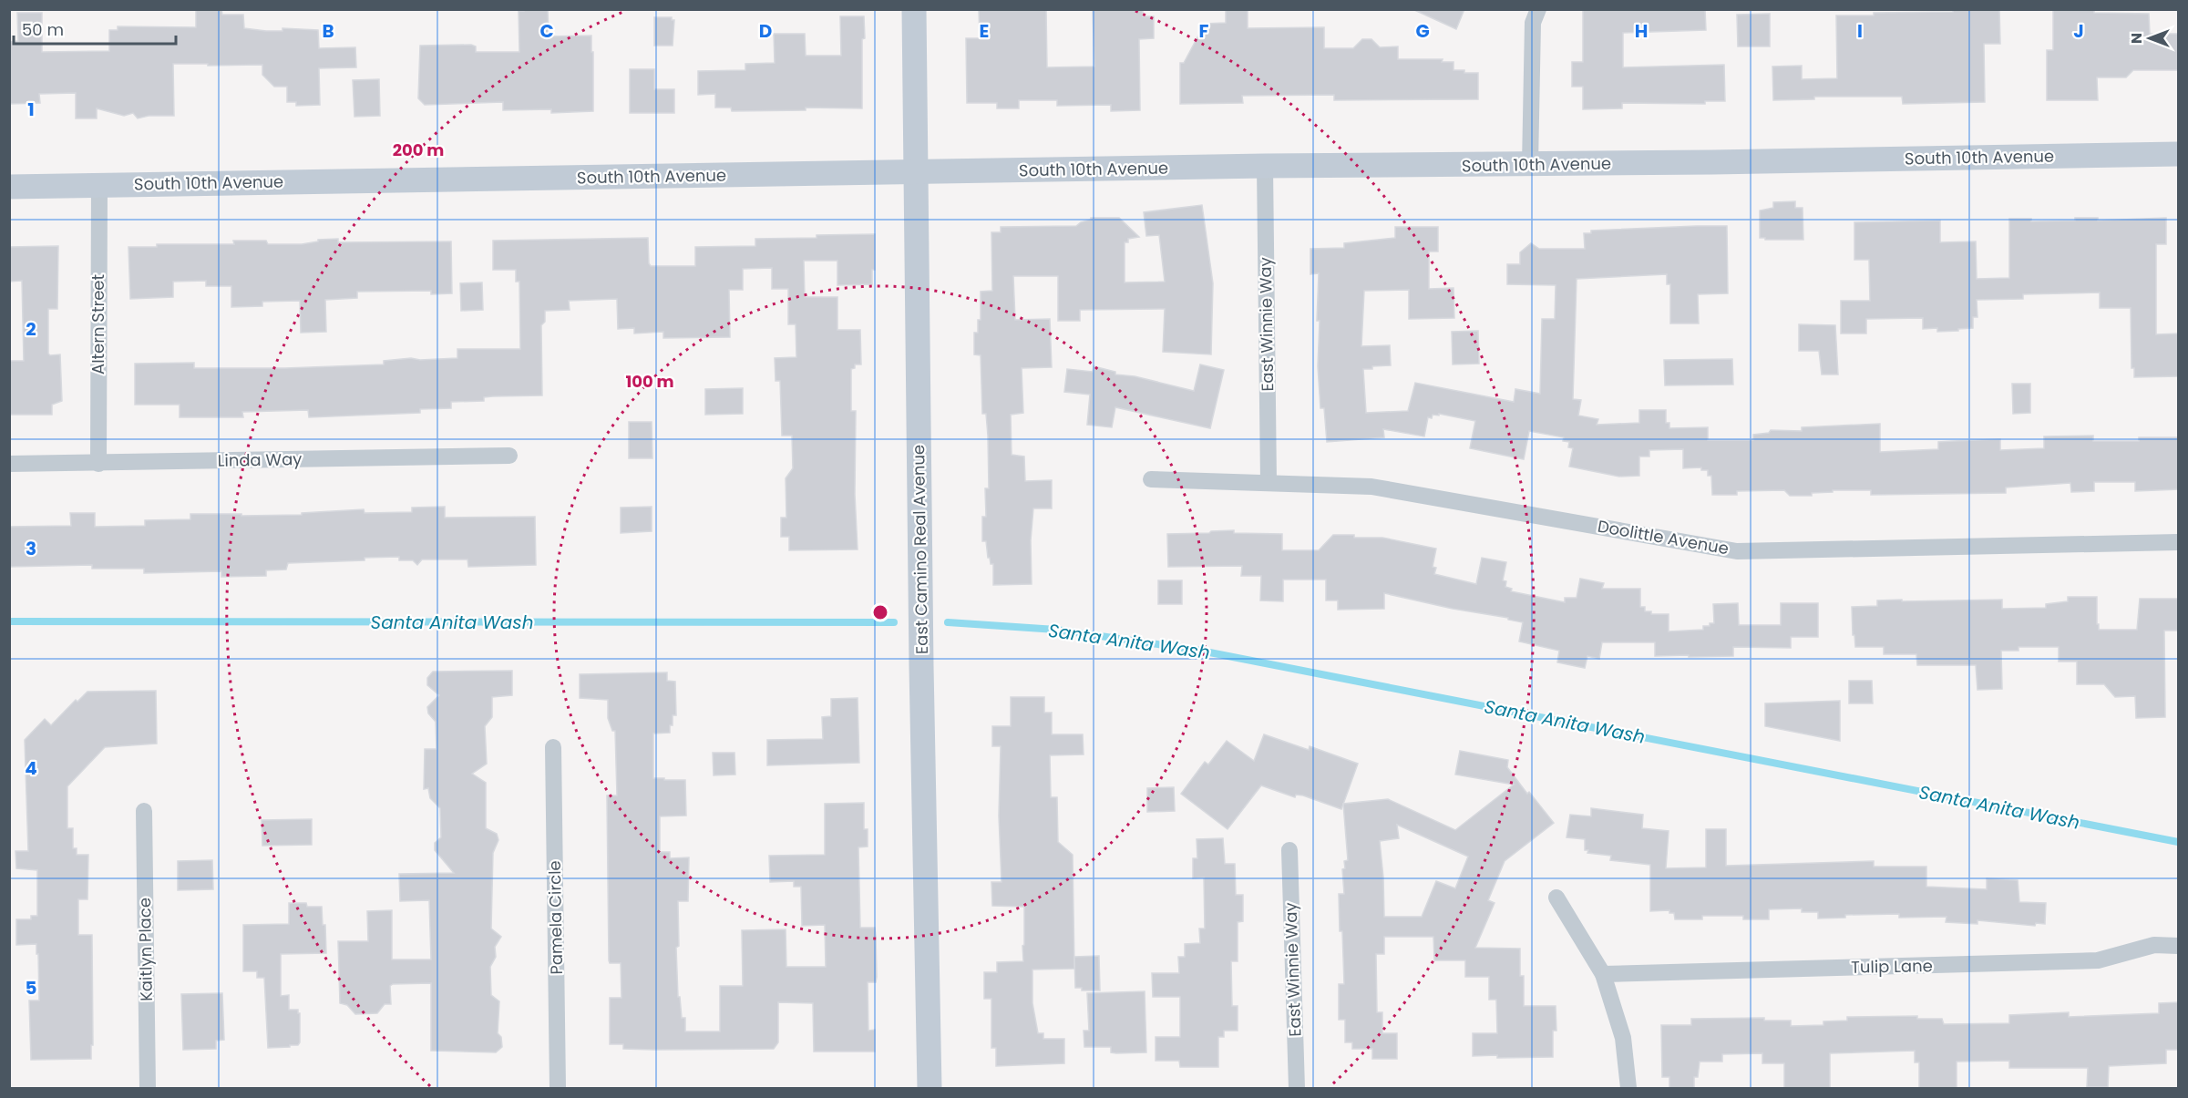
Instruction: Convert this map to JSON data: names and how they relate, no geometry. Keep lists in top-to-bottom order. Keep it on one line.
{"streets":{"street":["South 10th Avenue","Altern Street","East Winnie Way","Linda Way","Doolittle Avenue","East Camino Real Avenue","Pamela Circle","Kaitlyn Place","Tulip Lane"]},"crossings":[["South 10th Avenue","Altern Street"],["South 10th Avenue","East Winnie Way"],["South 10th Avenue","East Camino Real Avenue"],["Altern Street","Linda Way"],["East Winnie Way","Doolittle Avenue"]],"water":["Santa Anita Wash"],"scale_bar":"50 m","north":"left","grid":{"columns":["B","C","D","E","F","G","H","I","J"],"rows":["1","2","3","4","5"]},"rings":["200 m","100 m"]}
